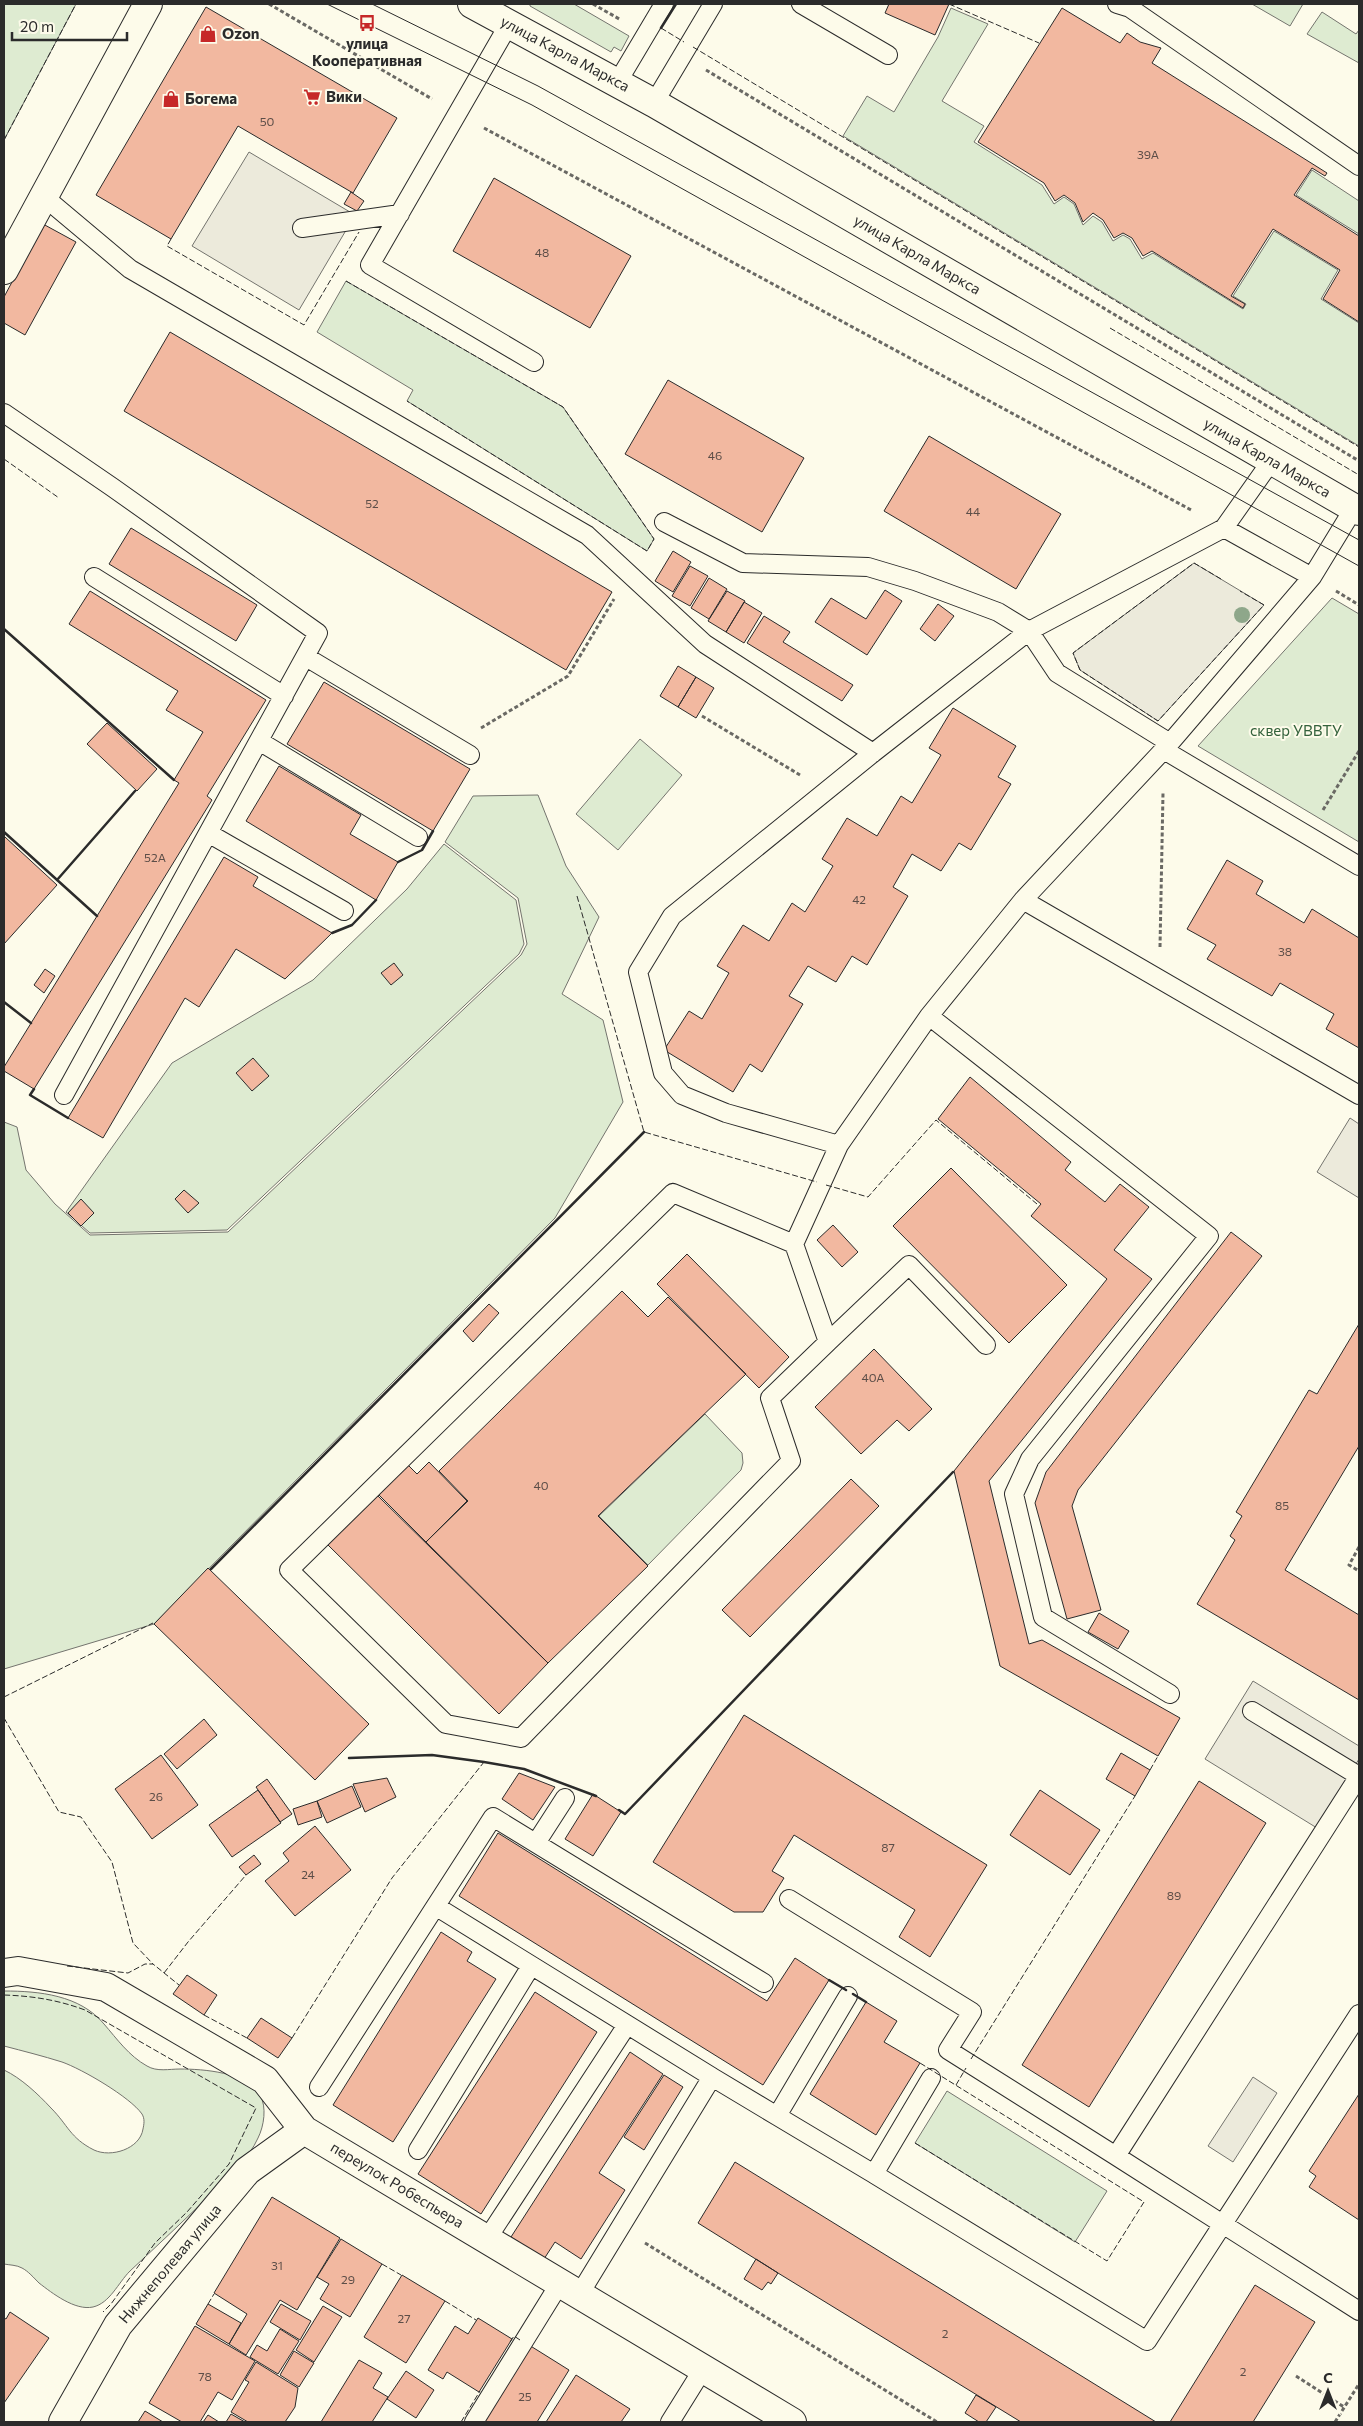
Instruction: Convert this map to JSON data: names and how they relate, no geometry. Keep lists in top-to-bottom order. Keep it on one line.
{"streets":{"street":["улица Карла Маркса","переулок Робеспьера","Нижнеполевая улица"]},"crossings":[["переулок Робеспьера","Нижнеполевая улица"]],"parks":["сквер УВВТУ"],"places":{"bus stop":["улица Кооперативная"],"shop":["Ozon","Богема"],"supermarket":["Вики"]},"house_numbers":["50","39А","48","46","52","44","52А","42","38","40А","40","85","26","87","24","89","31","29","27","2","2","78","25"],"scale_bar":"20 m","north":"top"}
